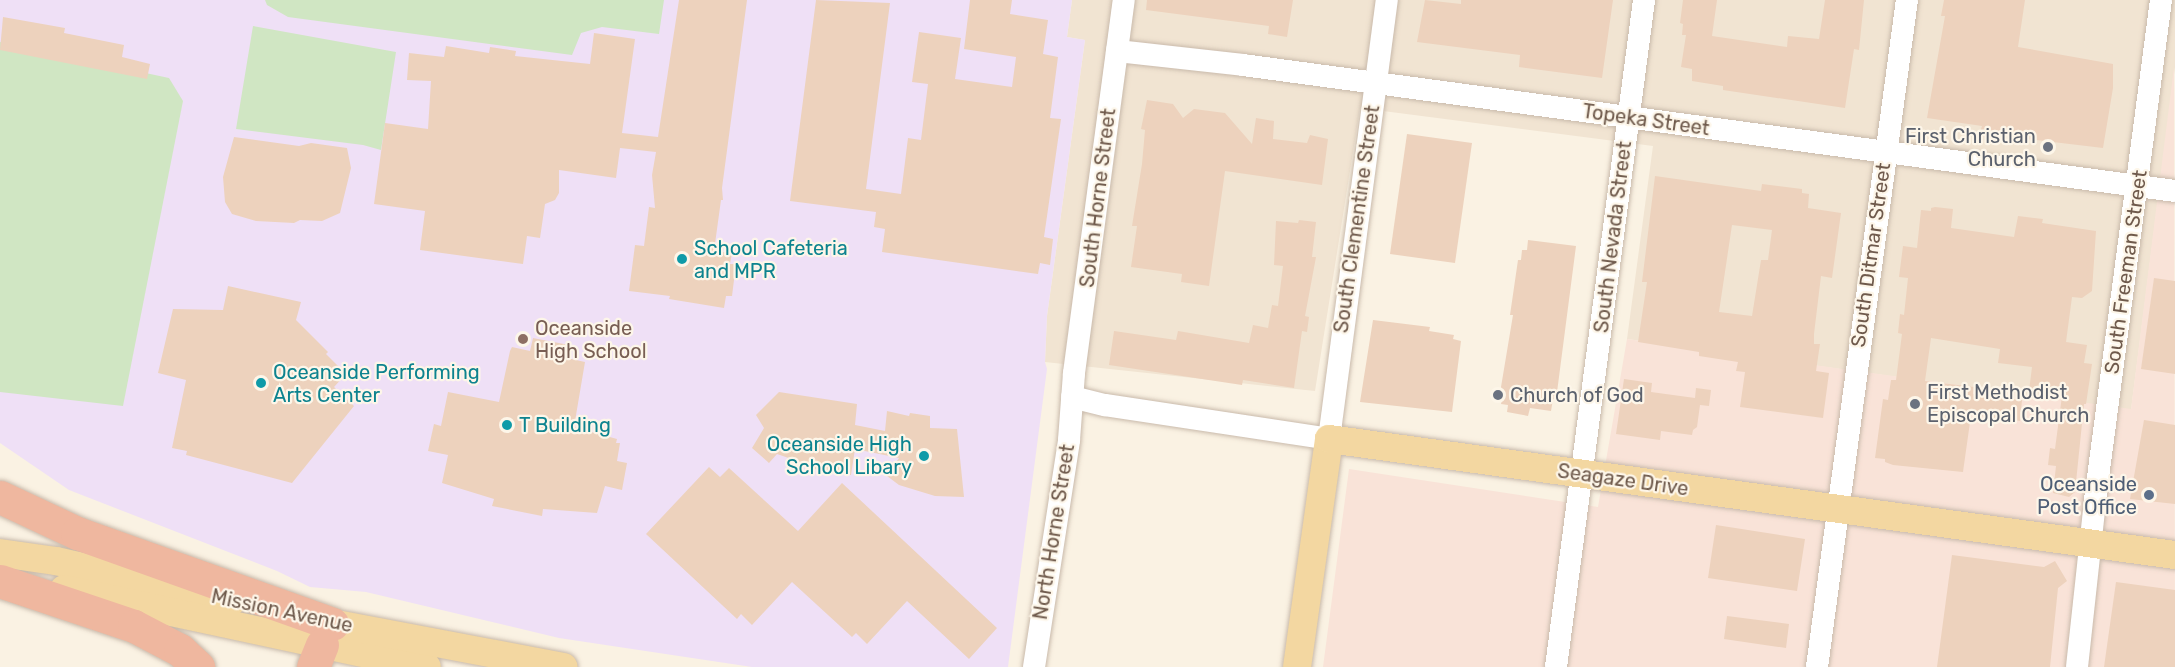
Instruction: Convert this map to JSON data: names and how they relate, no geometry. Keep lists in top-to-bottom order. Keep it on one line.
{"streets":{"main road":["Seagaze Drive","Mission Avenue"],"street":["Topeka Street","South Horne Street","South Clementine Street","South Nevada Street","South Ditmar Street","South Freeman Street","North Horne Street"]},"crossings":[["Topeka Street","South Horne Street"],["Topeka Street","South Clementine Street"],["Topeka Street","South Nevada Street"],["Topeka Street","South Ditmar Street"],["Topeka Street","South Freeman Street"],["South Horne Street","North Horne Street"],["South Clementine Street","Seagaze Drive"],["South Nevada Street","Seagaze Drive"],["South Ditmar Street","Seagaze Drive"],["South Freeman Street","Seagaze Drive"]],"places":["First Christian Church","School Cafeteria and MPR","Oceanside High School","Oceanside Performing Arts Center","Church of God","First Methodist Episcopal Church","T Building","Oceanside High School Libary","Oceanside Post Office"]}
